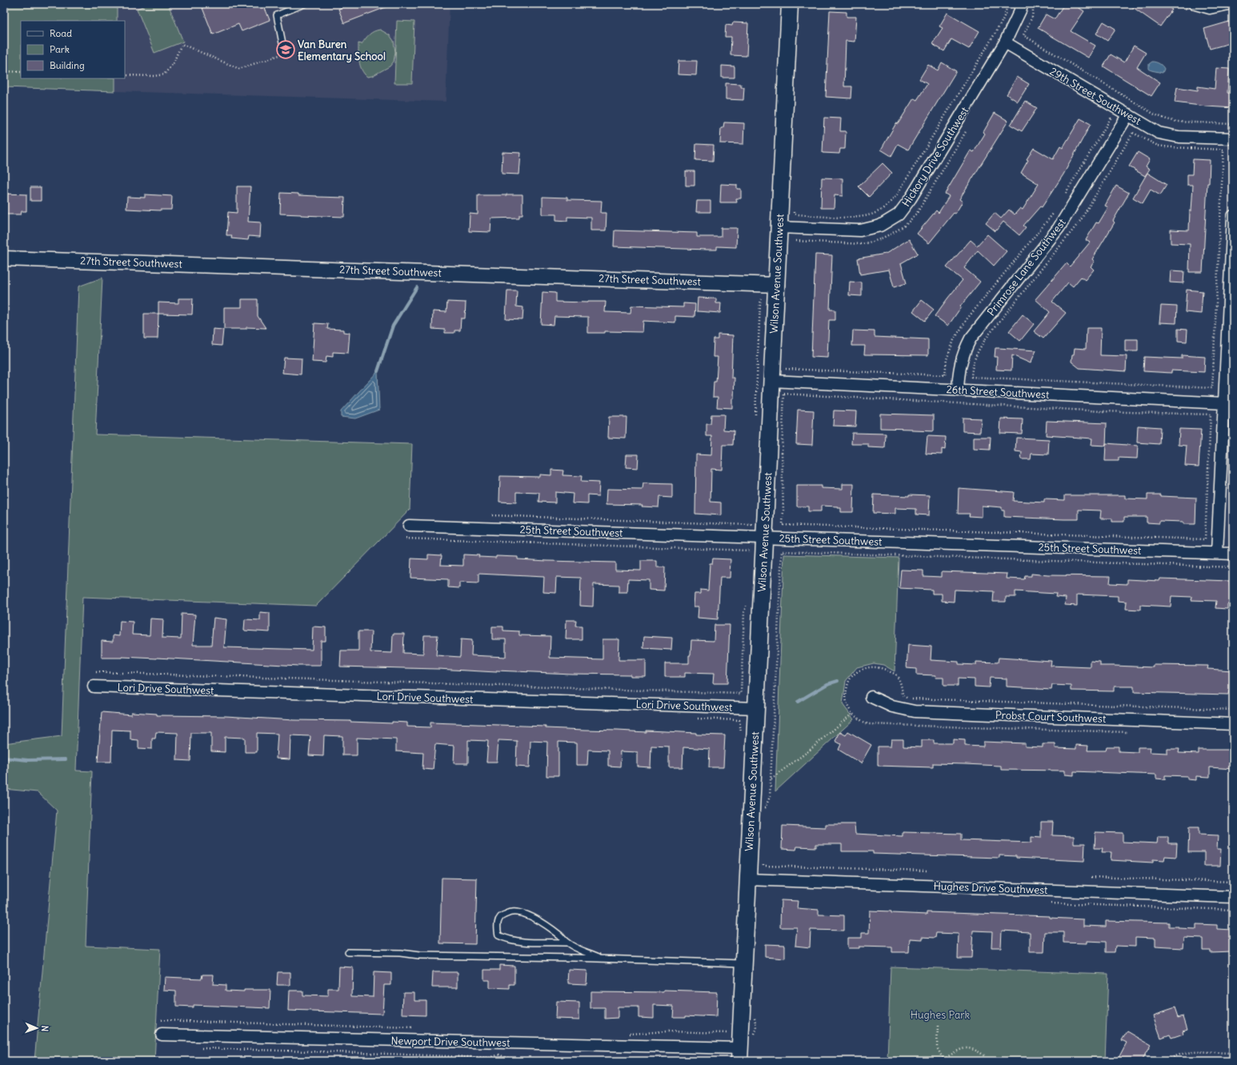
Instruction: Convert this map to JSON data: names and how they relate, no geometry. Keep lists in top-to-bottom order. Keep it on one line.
{"streets":{"main road":["Wilson Avenue Southwest"],"street":["29th Street Southwest","Hickory Drive Southwest","27th Street Southwest","Primrose Lane Southwest","26th Street Southwest","25th Street Southwest","Lori Drive Southwest","Probst Court Southwest","Hughes Drive Southwest","Newport Drive Southwest"]},"crossings":[["29th Street Southwest","Hickory Drive Southwest"],["29th Street Southwest","Primrose Lane Southwest"],["Hickory Drive Southwest","Wilson Avenue Southwest"],["27th Street Southwest","Wilson Avenue Southwest"],["Primrose Lane Southwest","26th Street Southwest"],["Wilson Avenue Southwest","26th Street Southwest"],["Wilson Avenue Southwest","25th Street Southwest"],["Wilson Avenue Southwest","Lori Drive Southwest"],["Wilson Avenue Southwest","Hughes Drive Southwest"],["Wilson Avenue Southwest","Newport Drive Southwest"]],"parks":["Hughes Park"],"places":{"school or university":["Van Buren Elementary School"]},"legend":["Road","Park","Building"],"north":"right"}
